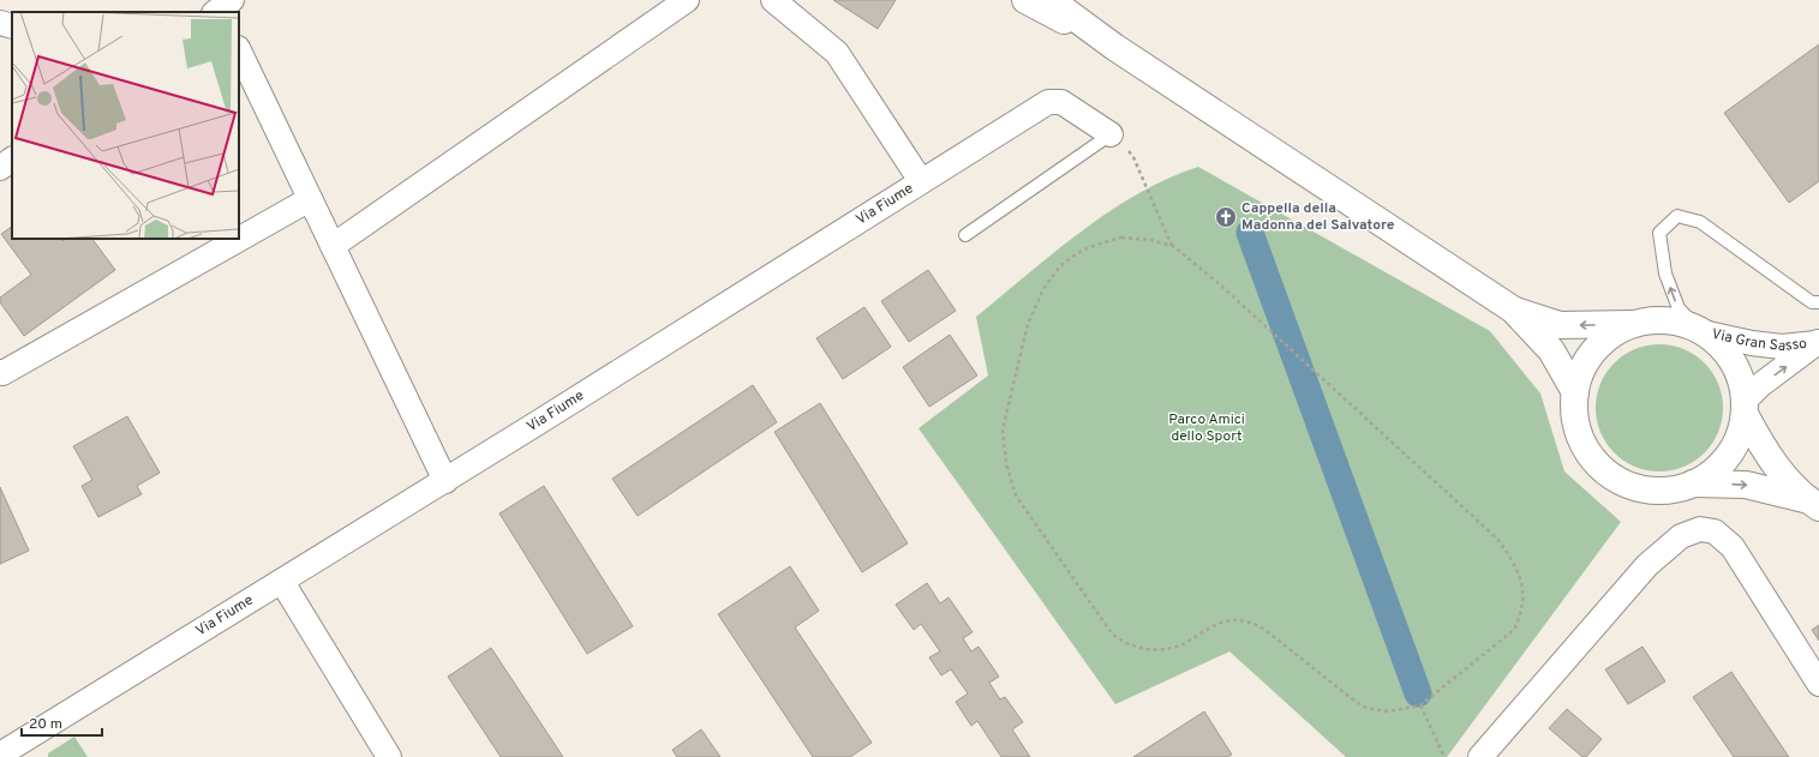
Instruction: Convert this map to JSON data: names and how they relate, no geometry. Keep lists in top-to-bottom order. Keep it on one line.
{"streets":{"street":["Via Fiume","Via Gran Sasso"]},"one_way":["Via Gran Sasso"],"parks":["Parco Amici dello Sport"],"places":{"church":["Cappella della Madonna del Salvatore"]},"scale_bar":"20 m"}
